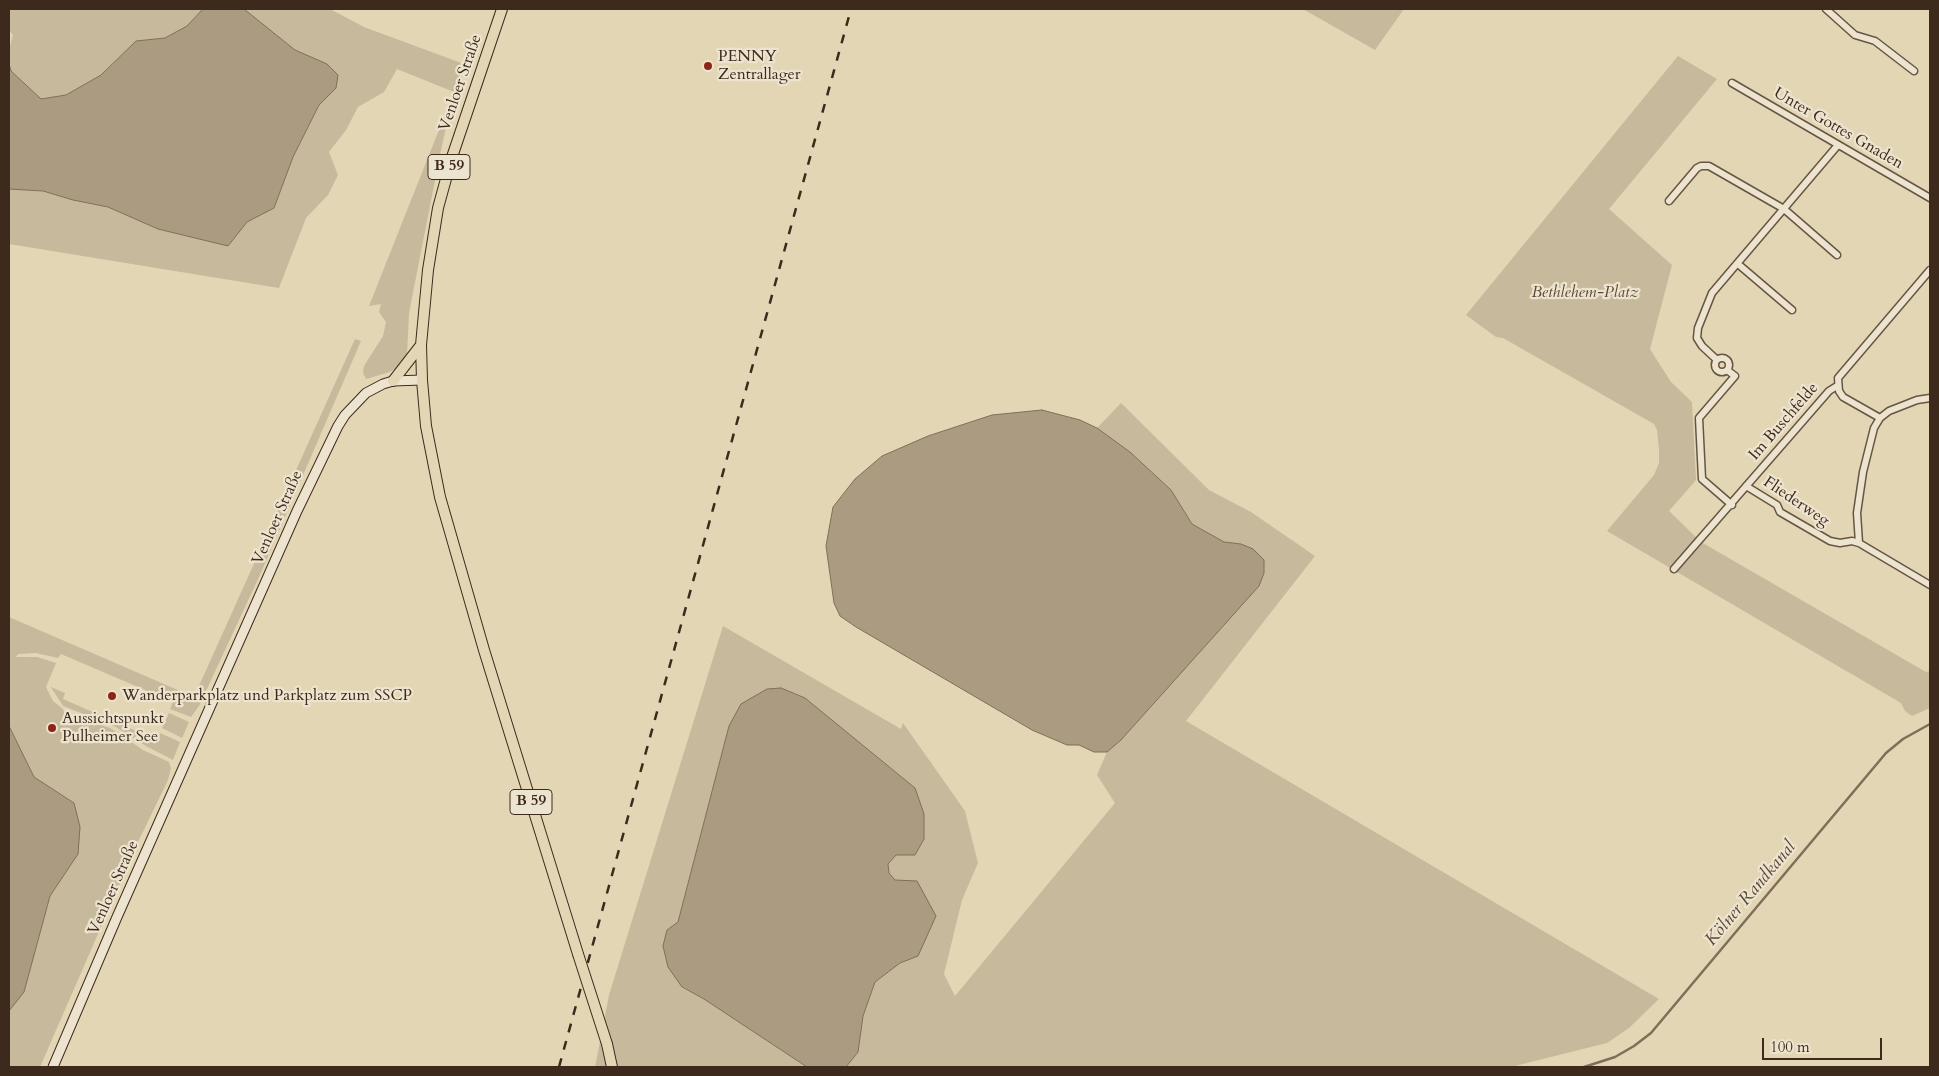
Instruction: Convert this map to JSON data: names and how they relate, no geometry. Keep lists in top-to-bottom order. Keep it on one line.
{"streets":{"main road":["Venloer Straße","B 59"],"street":["Unter Gottes Gnaden","Im Buschfelde","Fliederweg"]},"crossings":[["Venloer Straße","B 59"],["Im Buschfelde","Fliederweg"]],"water":["Kölner Randkanal"],"parks":["Bethlehem-Platz"],"places":["PENNY Zentrallager","Wanderparkplatz und Parkplatz zum SSCP","Aussichtspunkt Pulheimer See"],"scale_bar":"100 m"}
